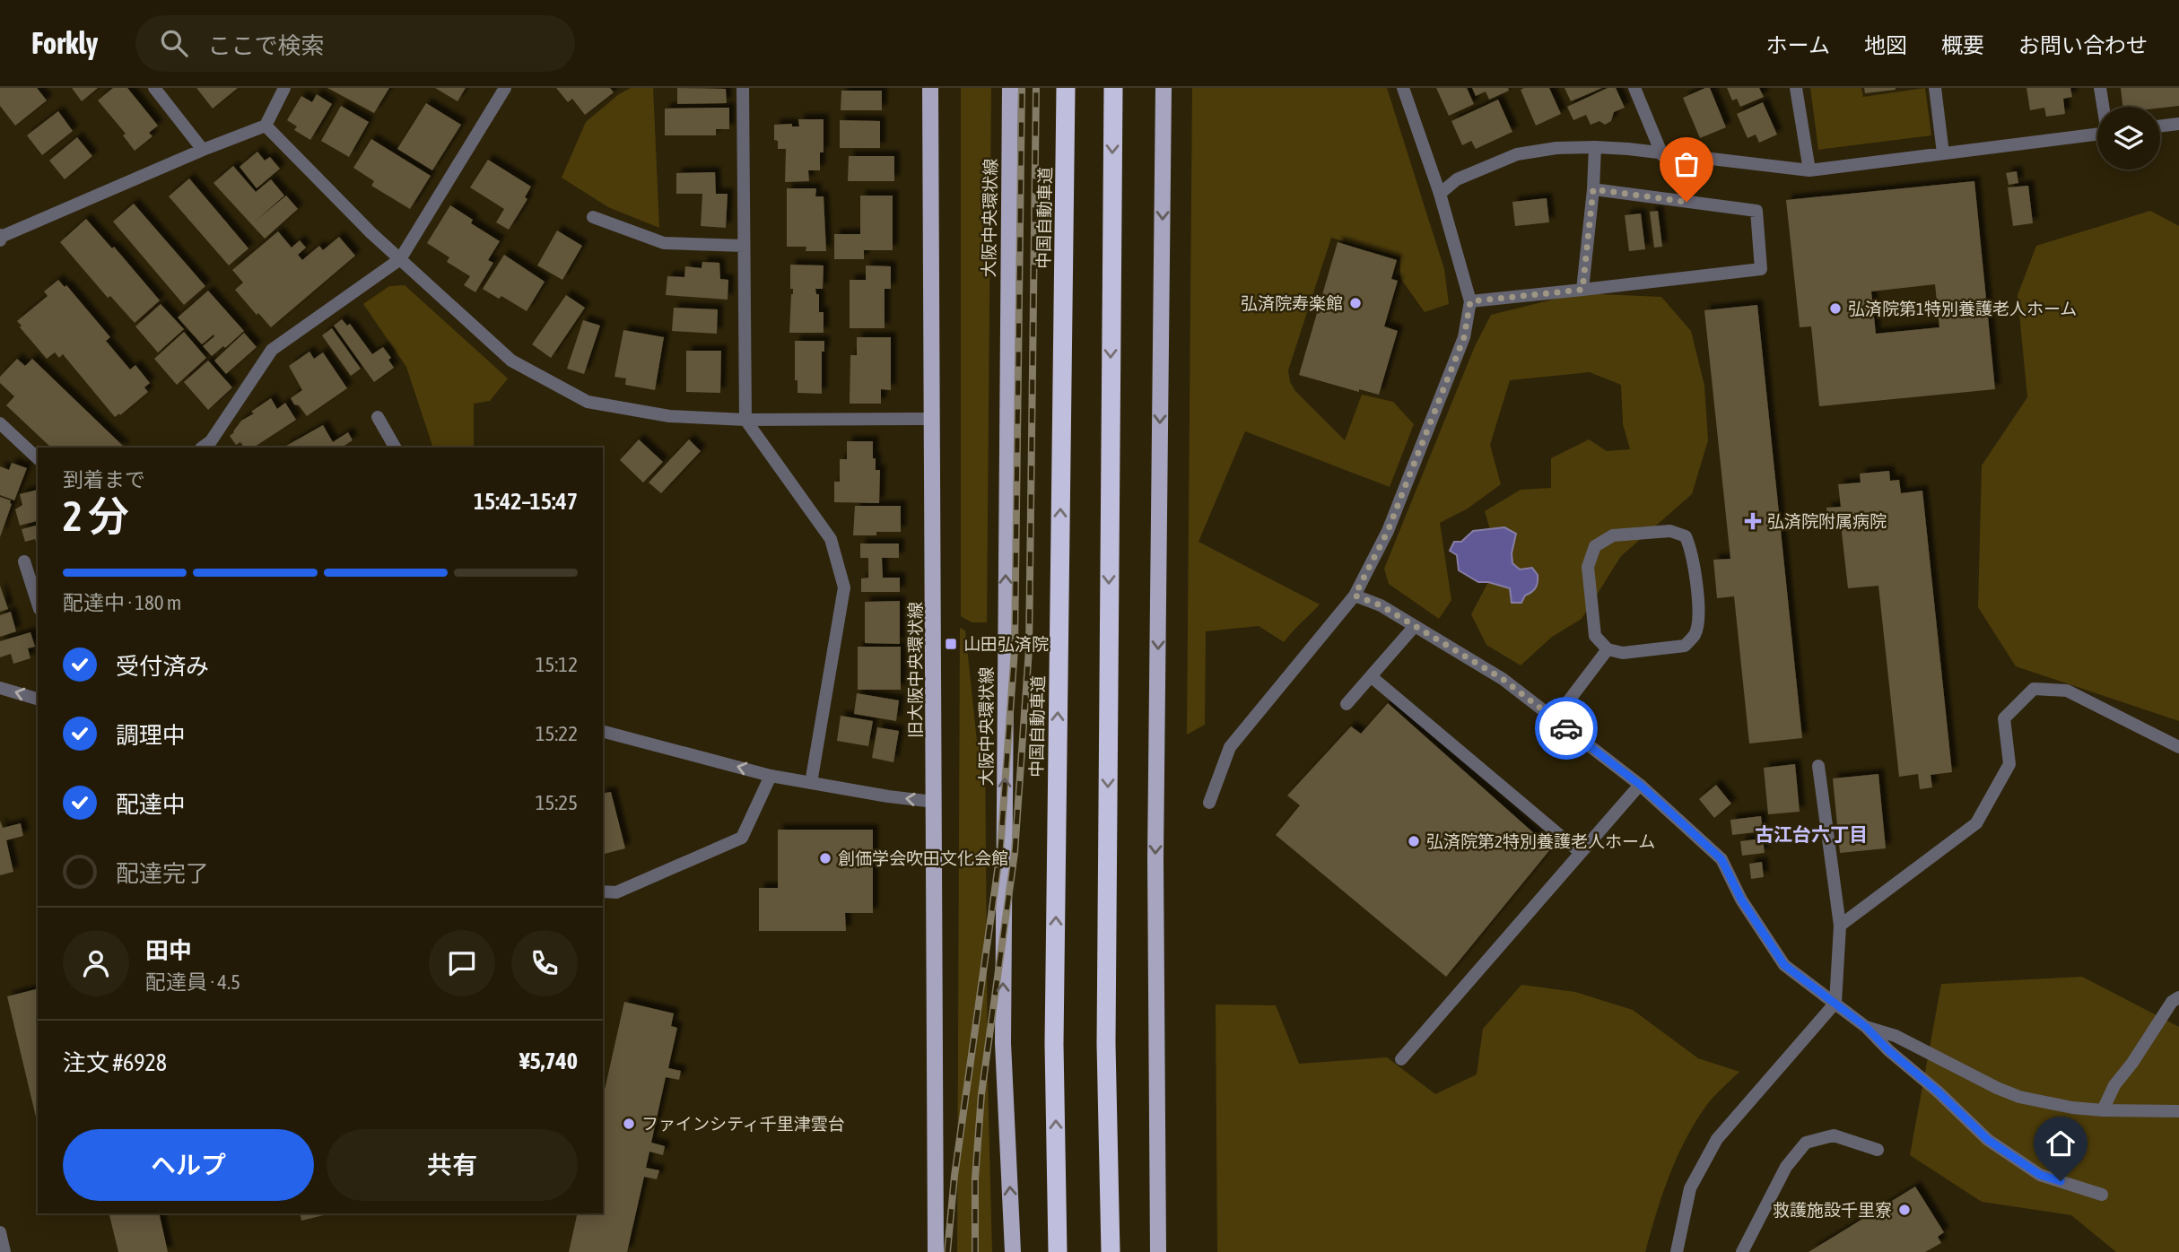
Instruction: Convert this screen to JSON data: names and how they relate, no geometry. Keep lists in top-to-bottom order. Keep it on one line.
{"streets":{"highway":["中国自動車道"],"main road":["大阪中央環状線","旧大阪中央環状線"]},"one_way":["大阪中央環状線"],"districts":["古江台六丁目"],"places":{"other":["弘済院寿楽館","弘済院第1特別養護老人ホーム","弘済院第2特別養護老人ホーム","創価学会吹田文化会館","ファインシティ千里津雲台","救護施設千里寮"],"health":["弘済院附属病院"],"transit":["山田弘済院"]},"page":{"header":"Forkly","search":"ここで検索","nav":["ホーム","地図","概要","お問い合わせ"],"heading":["2 分","到着まで","15:42–15:47"],"panel":["田中","配達員 · 4.5","注文 #6928","¥5,740"],"bar":"配達中 · 180 m","list":[["受付済み","15:12"],["調理中","15:22"],["配達中","15:25"],"配達完了"],"buttons":["ヘルプ","共有"]}}
